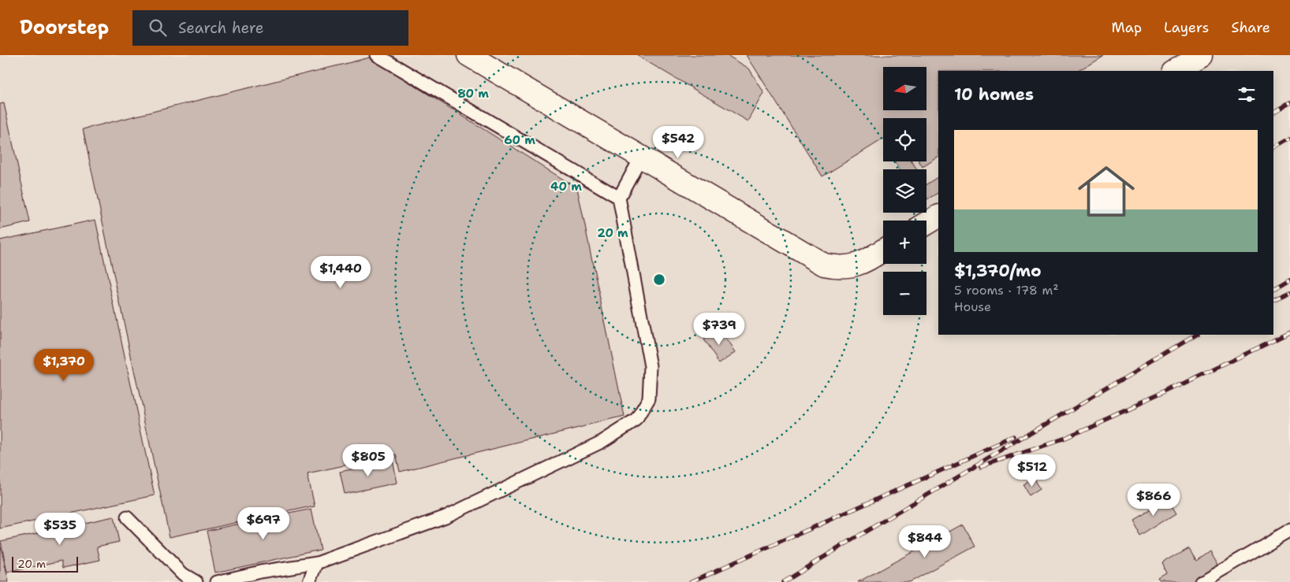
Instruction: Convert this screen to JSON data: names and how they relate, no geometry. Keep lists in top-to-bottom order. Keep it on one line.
{"scale_bar":"20 m","north":"left","page":{"header":"Doorstep","search":"Search here","nav":["Map","Layers","Share"],"map_buttons":["+","−"],"heading":"10 homes","list":[{"name":"$1,370/mo","note":"5 rooms · 178 m² · House"}],"price":["$542","$1,440","$739","$1,370","$805","$512","$866","$697","$535","$844"],"scale":"20 m"},"rings":["80 m","60 m","40 m","20 m"]}
